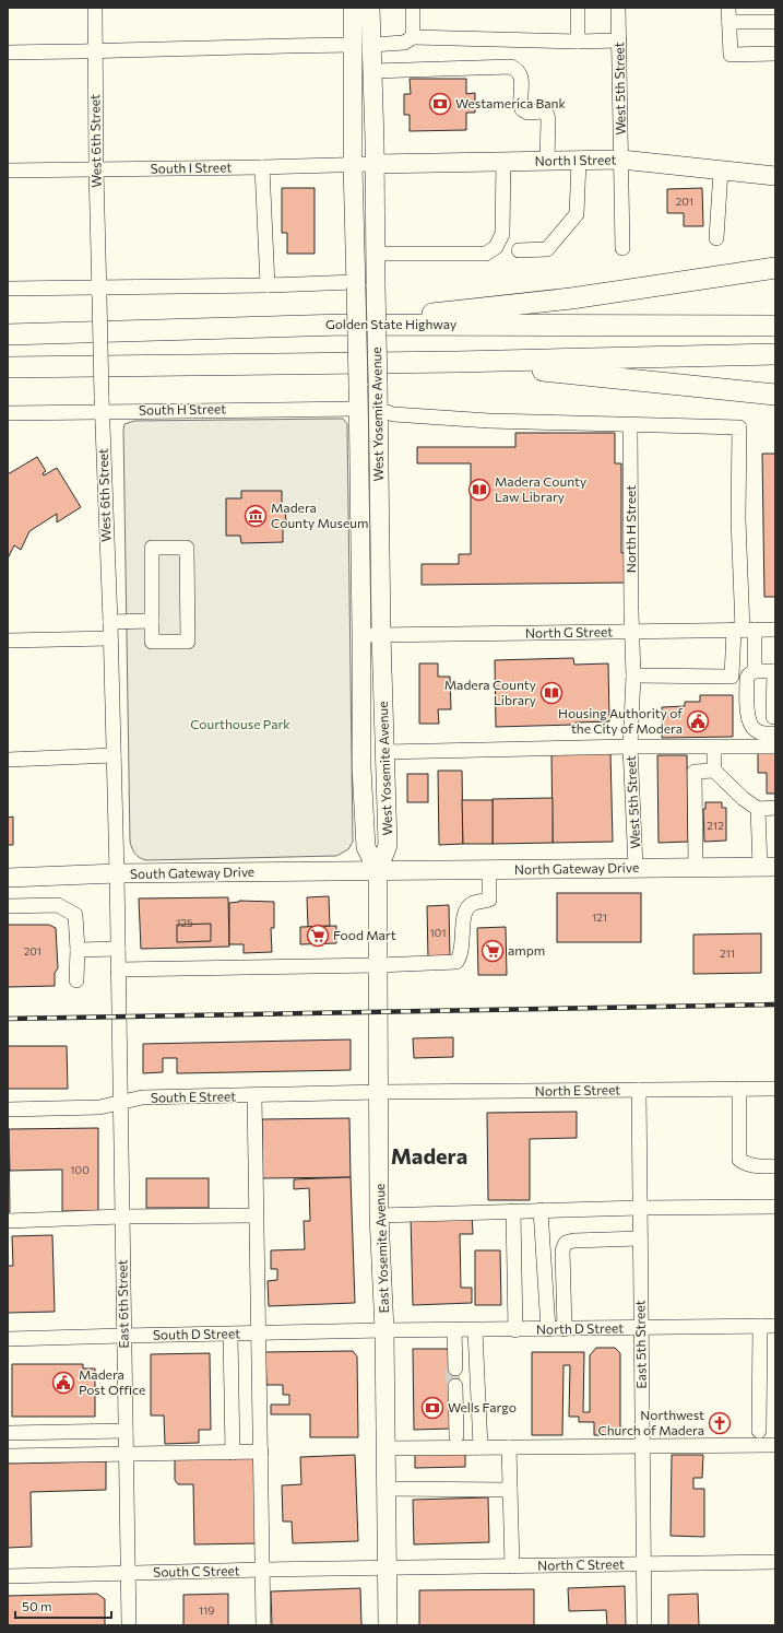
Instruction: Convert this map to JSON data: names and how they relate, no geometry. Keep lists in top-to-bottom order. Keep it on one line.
{"streets":{"highway":["Golden State Highway"],"main road":["North I Street","West Yosemite Avenue","North Gateway Drive","South Gateway Drive","East Yosemite Avenue"],"street":["West 5th Street","West 6th Street","South I Street","South H Street","North H Street","North G Street","North E Street","South E Street","East 6th Street","North D Street","South D Street","East 5th Street","North C Street","South C Street"]},"crossings":[["West 5th Street","North I Street"],["West 5th Street","North H Street"],["West 5th Street","North G Street"],["West 5th Street","North Gateway Drive"],["West 6th Street","South I Street"],["West 6th Street","South H Street"],["West 6th Street","South Gateway Drive"],["West 6th Street","East 6th Street"],["North I Street","South I Street"],["North I Street","West Yosemite Avenue"],["South I Street","West Yosemite Avenue"],["South H Street","West Yosemite Avenue"],["West Yosemite Avenue","North G Street"],["West Yosemite Avenue","North Gateway Drive"],["West Yosemite Avenue","South Gateway Drive"],["West Yosemite Avenue","East Yosemite Avenue"],["North H Street","North G Street"],["North Gateway Drive","South Gateway Drive"],["North Gateway Drive","East Yosemite Avenue"],["South Gateway Drive","East Yosemite Avenue"],["North E Street","South E Street"],["North E Street","East Yosemite Avenue"],["North E Street","East 5th Street"],["South E Street","East Yosemite Avenue"],["South E Street","East 6th Street"],["East Yosemite Avenue","North D Street"],["East Yosemite Avenue","South D Street"],["East Yosemite Avenue","North C Street"],["East Yosemite Avenue","South C Street"],["East 6th Street","South D Street"],["East 6th Street","South C Street"],["North D Street","South D Street"],["North D Street","East 5th Street"],["East 5th Street","North C Street"],["North C Street","South C Street"]],"districts":["Madera"],"parks":["Courthouse Park"],"places":{"bank":["Westamerica Bank","Wells Fargo"],"library":["Madera County Law Library","Madera County Library"],"museum":["Madera County Museum"],"public building":["Housing Authority of the City of Modera","Madera Post Office"],"supermarket":["Food Mart","ampm"],"church":["Northwest Church of Madera"]},"house_numbers":["201","212","121","125","101","201","211","100","119"],"scale_bar":"50 m"}
